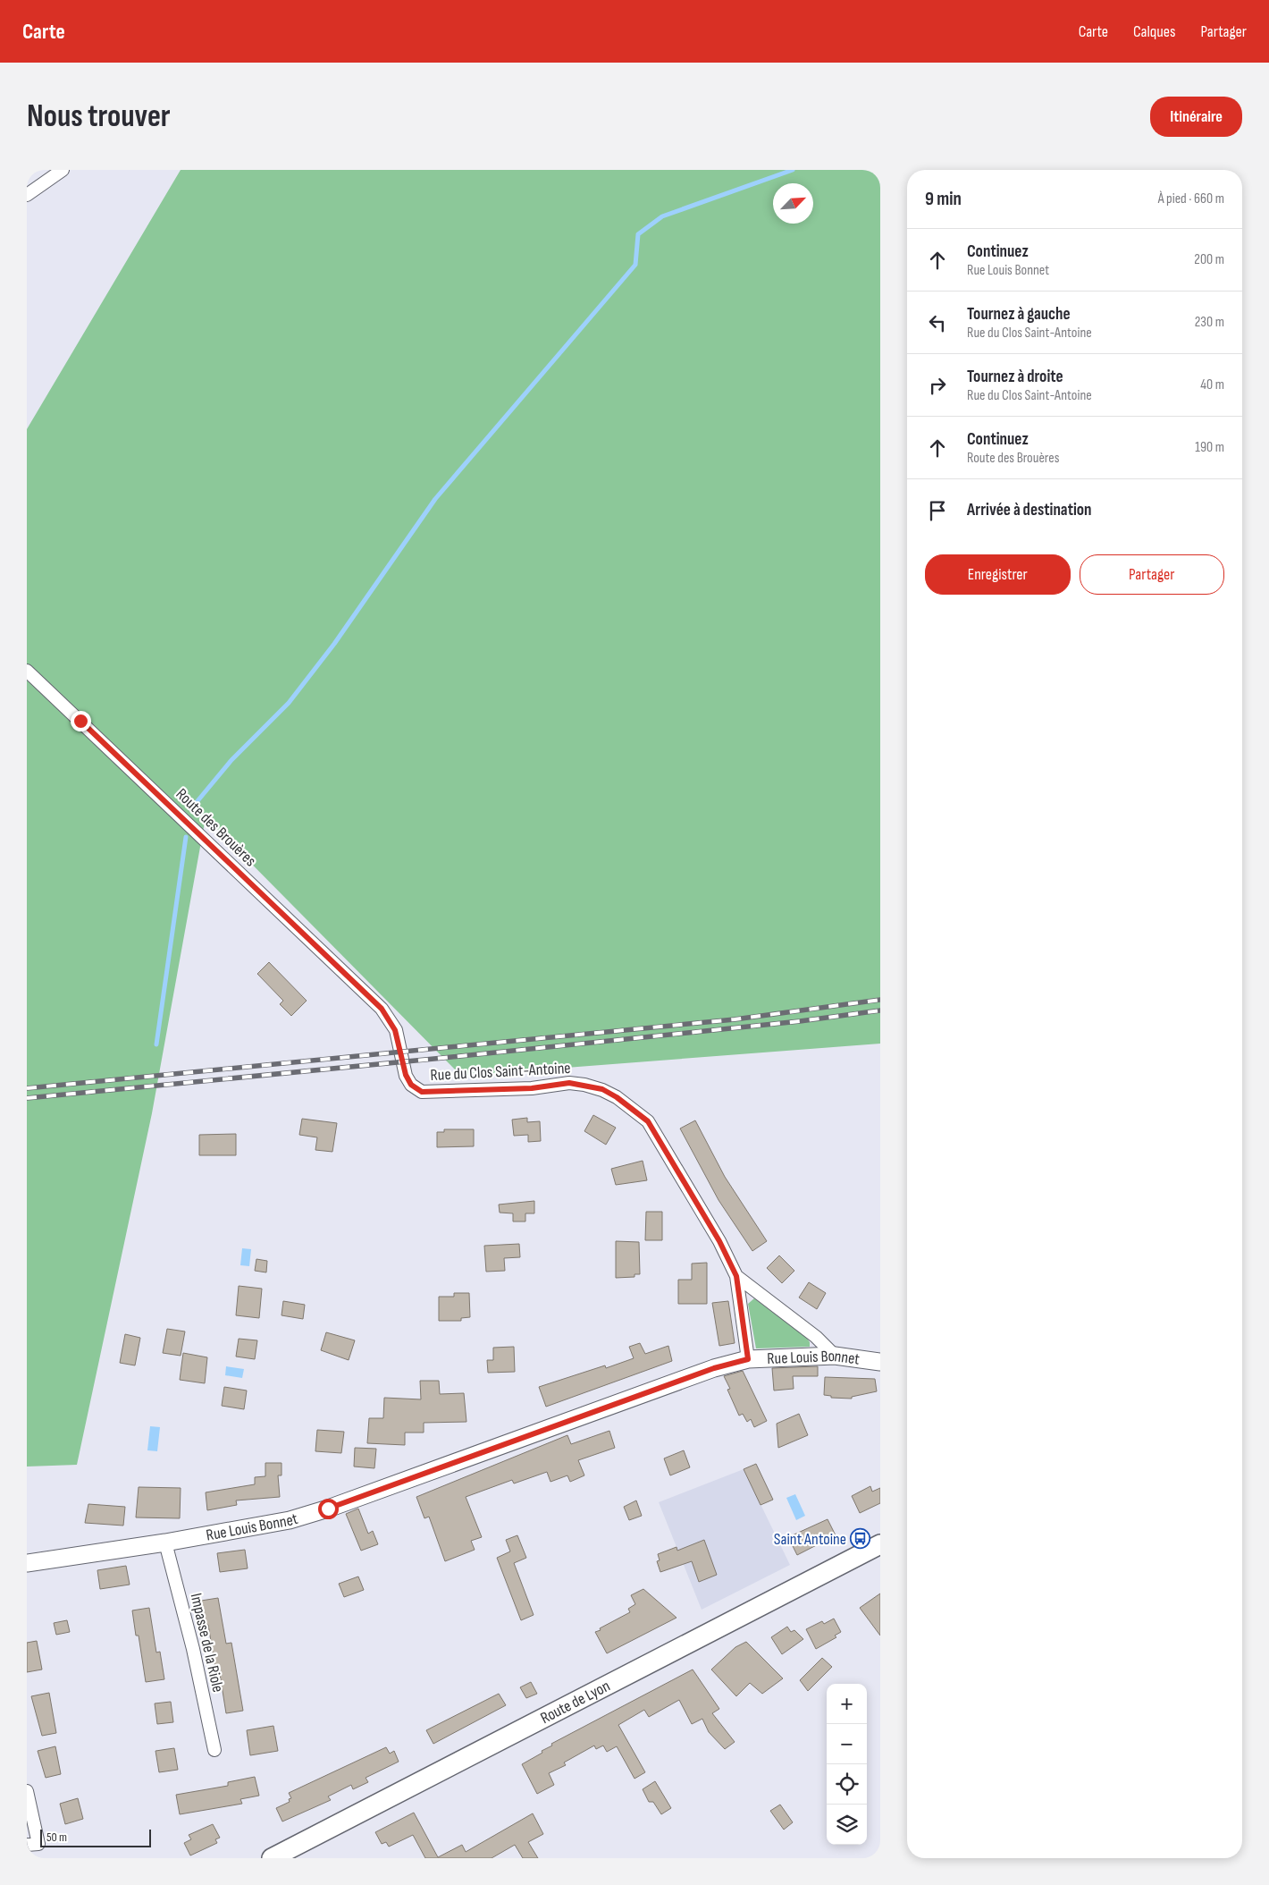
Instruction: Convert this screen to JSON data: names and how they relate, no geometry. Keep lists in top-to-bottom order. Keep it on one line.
{"streets":{"main road":["Route de Lyon"],"street":["Route des Brouères","Rue du Clos Saint-Antoine","Rue Louis Bonnet","Impasse de la Riole"]},"crossings":[["Route des Brouères","Rue du Clos Saint-Antoine"],["Rue du Clos Saint-Antoine","Rue Louis Bonnet"],["Rue Louis Bonnet","Impasse de la Riole"]],"places":{"bus stop":["Saint Antoine"]},"scale_bar":"50 m","north":"top right","page":{"header":"Carte","nav":["Carte","Calques","Partager"],"buttons":["Itinéraire",["Enregistrer","Partager"]],"title":"Nous trouver","heading":["9 min","À pied · 660 m"],"list":[["Continuez","Rue Louis Bonnet","200 m"],["Tournez à gauche","Rue du Clos Saint-Antoine","230 m"],["Tournez à droite","Rue du Clos Saint-Antoine","40 m"],["Continuez","Route des Brouères","190 m"],"Arrivée à destination"],"map_buttons":["+","−"],"scale":"50 m"}}
